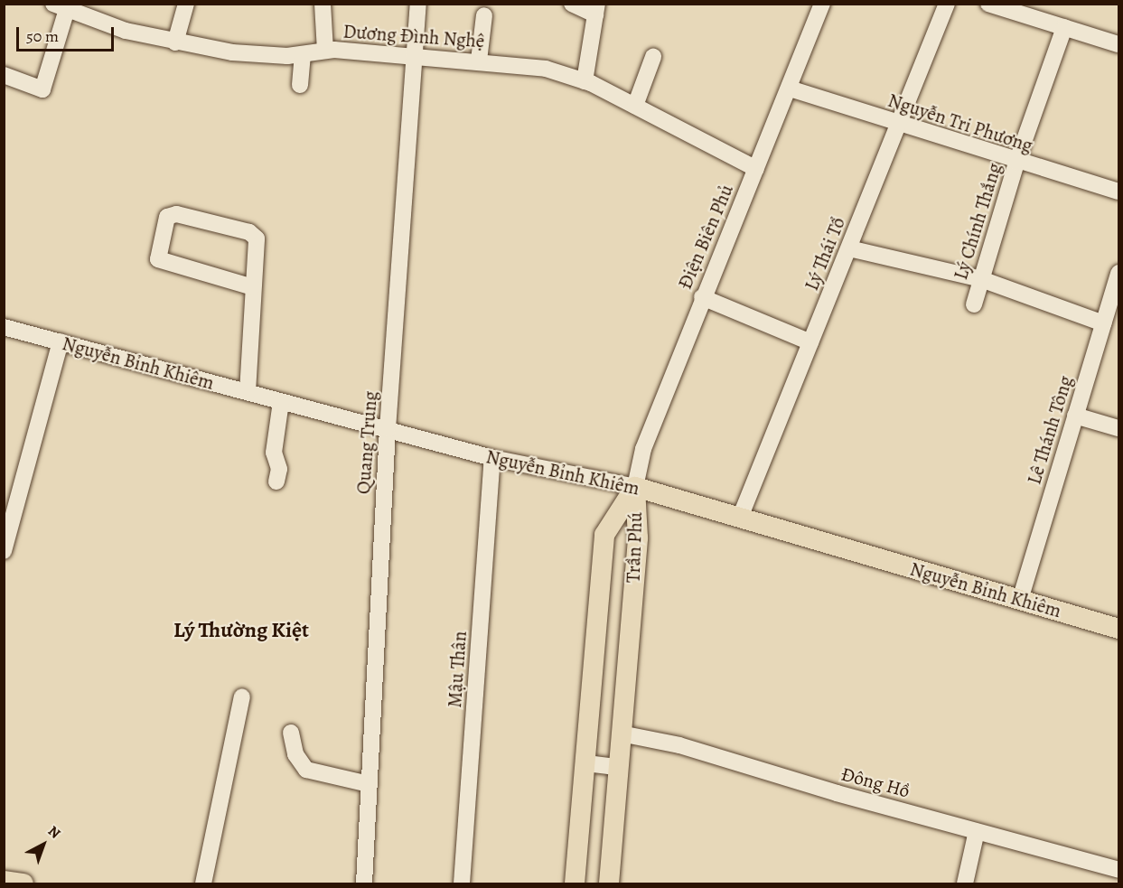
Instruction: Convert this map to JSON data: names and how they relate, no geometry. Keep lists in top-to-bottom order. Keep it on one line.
{"streets":{"main road":["Nguyễn Bỉnh Khiêm","Trần Phú"],"street":["Dương Đình Nghệ","Nguyễn Tri Phương","Lý Chính Thắng","Điện Biên Phủ","Lý Thái Tổ","Lê Thánh Tông","Quang Trung","Mậu Thân","Đông Hồ"]},"crossings":[["Dương Đình Nghệ","Điện Biên Phủ"],["Dương Đình Nghệ","Quang Trung"],["Nguyễn Tri Phương","Lý Chính Thắng"],["Nguyễn Tri Phương","Điện Biên Phủ"],["Nguyễn Tri Phương","Lý Thái Tổ"],["Điện Biên Phủ","Nguyễn Bỉnh Khiêm"],["Điện Biên Phủ","Trần Phú"],["Lý Thái Tổ","Nguyễn Bỉnh Khiêm"],["Nguyễn Bỉnh Khiêm","Lê Thánh Tông"],["Nguyễn Bỉnh Khiêm","Quang Trung"],["Nguyễn Bỉnh Khiêm","Trần Phú"],["Nguyễn Bỉnh Khiêm","Mậu Thân"],["Trần Phú","Đông Hồ"]],"districts":["Lý Thường Kiệt"],"scale_bar":"50 m","north":"top right"}
